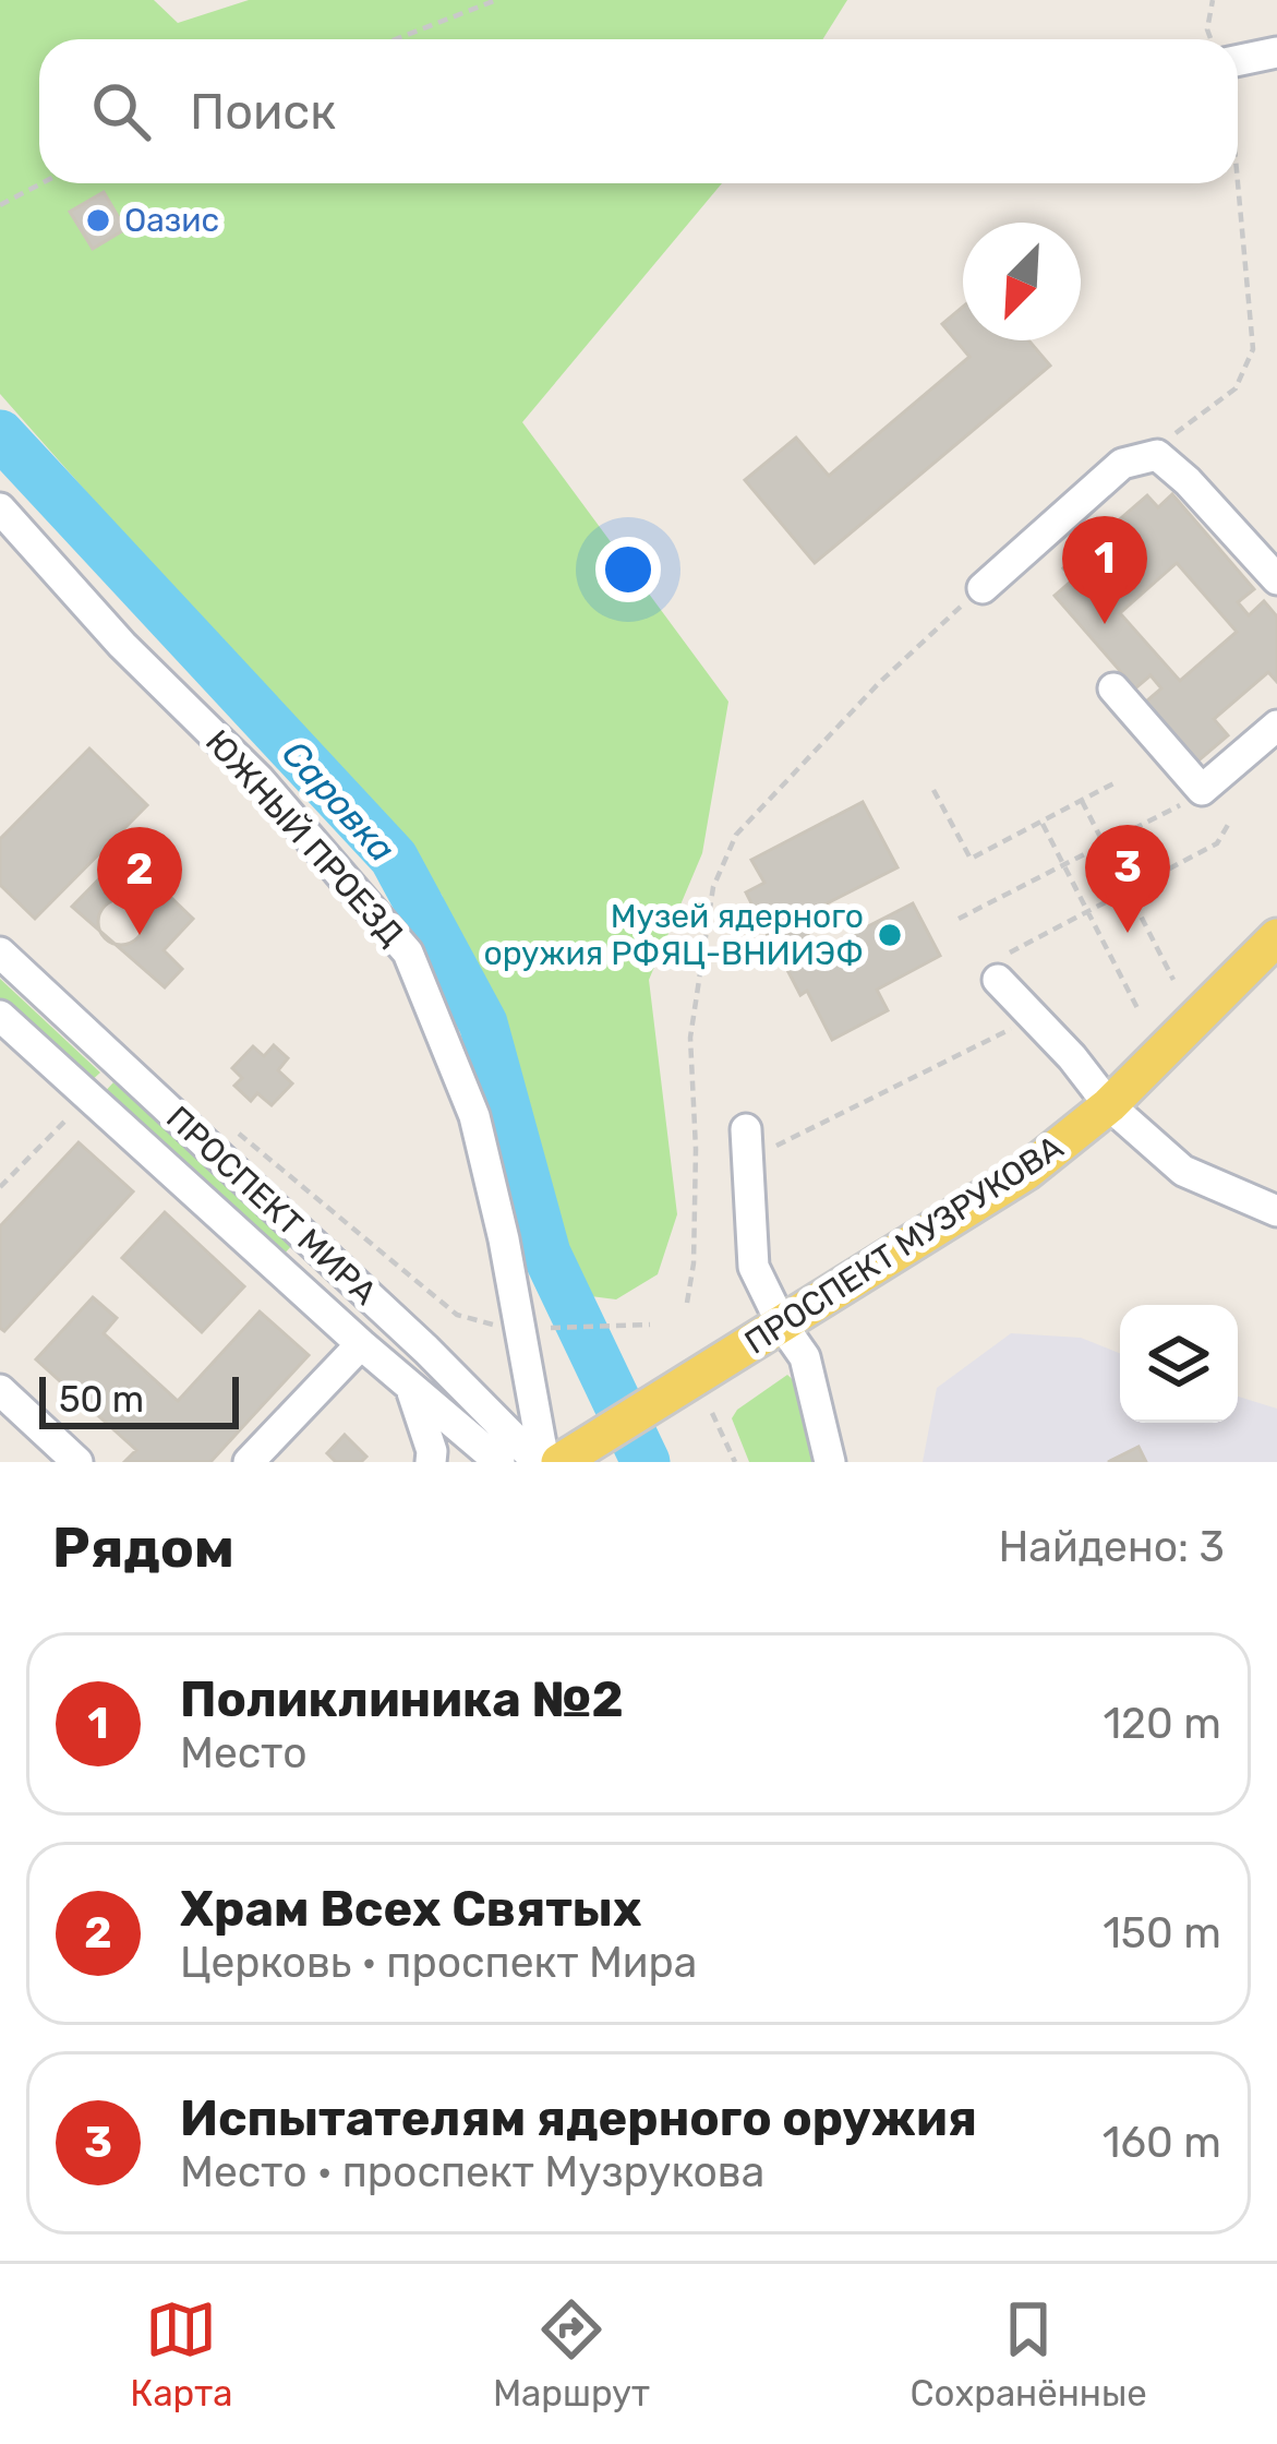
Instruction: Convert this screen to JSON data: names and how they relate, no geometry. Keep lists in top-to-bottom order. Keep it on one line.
{"streets":{"main road":["ПРОСПЕКТ МУЗРУКОВА"],"street":["ЮЖНЫЙ ПРОЕЗД","ПРОСПЕКТ МИРА"]},"crossings":[["ЮЖНЫЙ ПРОЕЗД","ПРОСПЕКТ МИРА"],["ЮЖНЫЙ ПРОЕЗД","ПРОСПЕКТ МУЗРУКОВА"],["ПРОСПЕКТ МИРА","ПРОСПЕКТ МУЗРУКОВА"]],"water":["Саровка"],"places":["Оазис","Музей ядерного оружия РФЯЦ-ВНИИЭФ"],"scale_bar":"50 m","north":"bottom left","page":{"search":"Поиск","pins":["1","3","2"],"scale":"50 m","heading":["Рядом","Найдено: 3"],"list":[{"mark":"1","name":"Поликлиника №2","note":"Место","value":"120 m"},{"mark":"2","name":"Храм Всех Святых","note":"Церковь · проспект Мира","value":"150 m"},{"mark":"3","name":"Испытателям ядерного оружия","note":"Место · проспект Музрукова","value":"160 m"}],"nav":["Карта","Маршрут","Сохранённые"]}}
